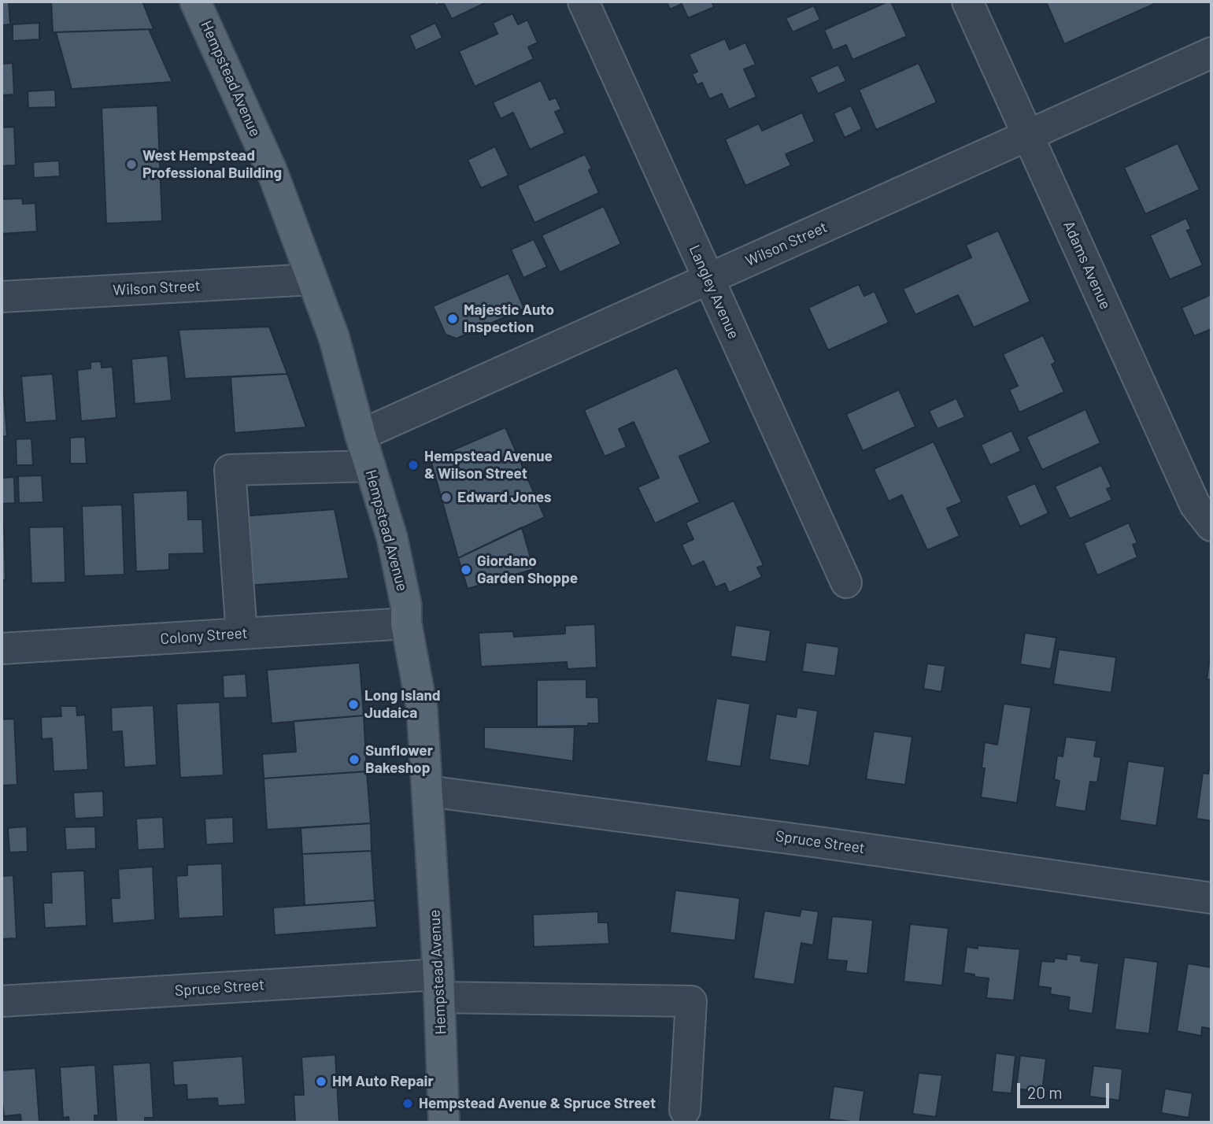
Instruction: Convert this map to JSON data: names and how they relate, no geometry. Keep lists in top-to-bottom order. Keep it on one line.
{"streets":{"main road":["Hempstead Avenue"],"street":["Wilson Street","Adams Avenue","Langley Avenue","Colony Street","Spruce Street"]},"crossings":[["Hempstead Avenue","Wilson Street"],["Hempstead Avenue","Colony Street"],["Hempstead Avenue","Spruce Street"],["Wilson Street","Adams Avenue"],["Wilson Street","Langley Avenue"]],"places":["West Hempstead Professional Building","Majestic Auto Inspection","Hempstead Avenue & Wilson Street","Edward Jones","Giordano Garden Shoppe","Long Island Judaica","Sunflower Bakeshop","HM Auto Repair","Hempstead Avenue & Spruce Street"],"scale_bar":"20 m"}
